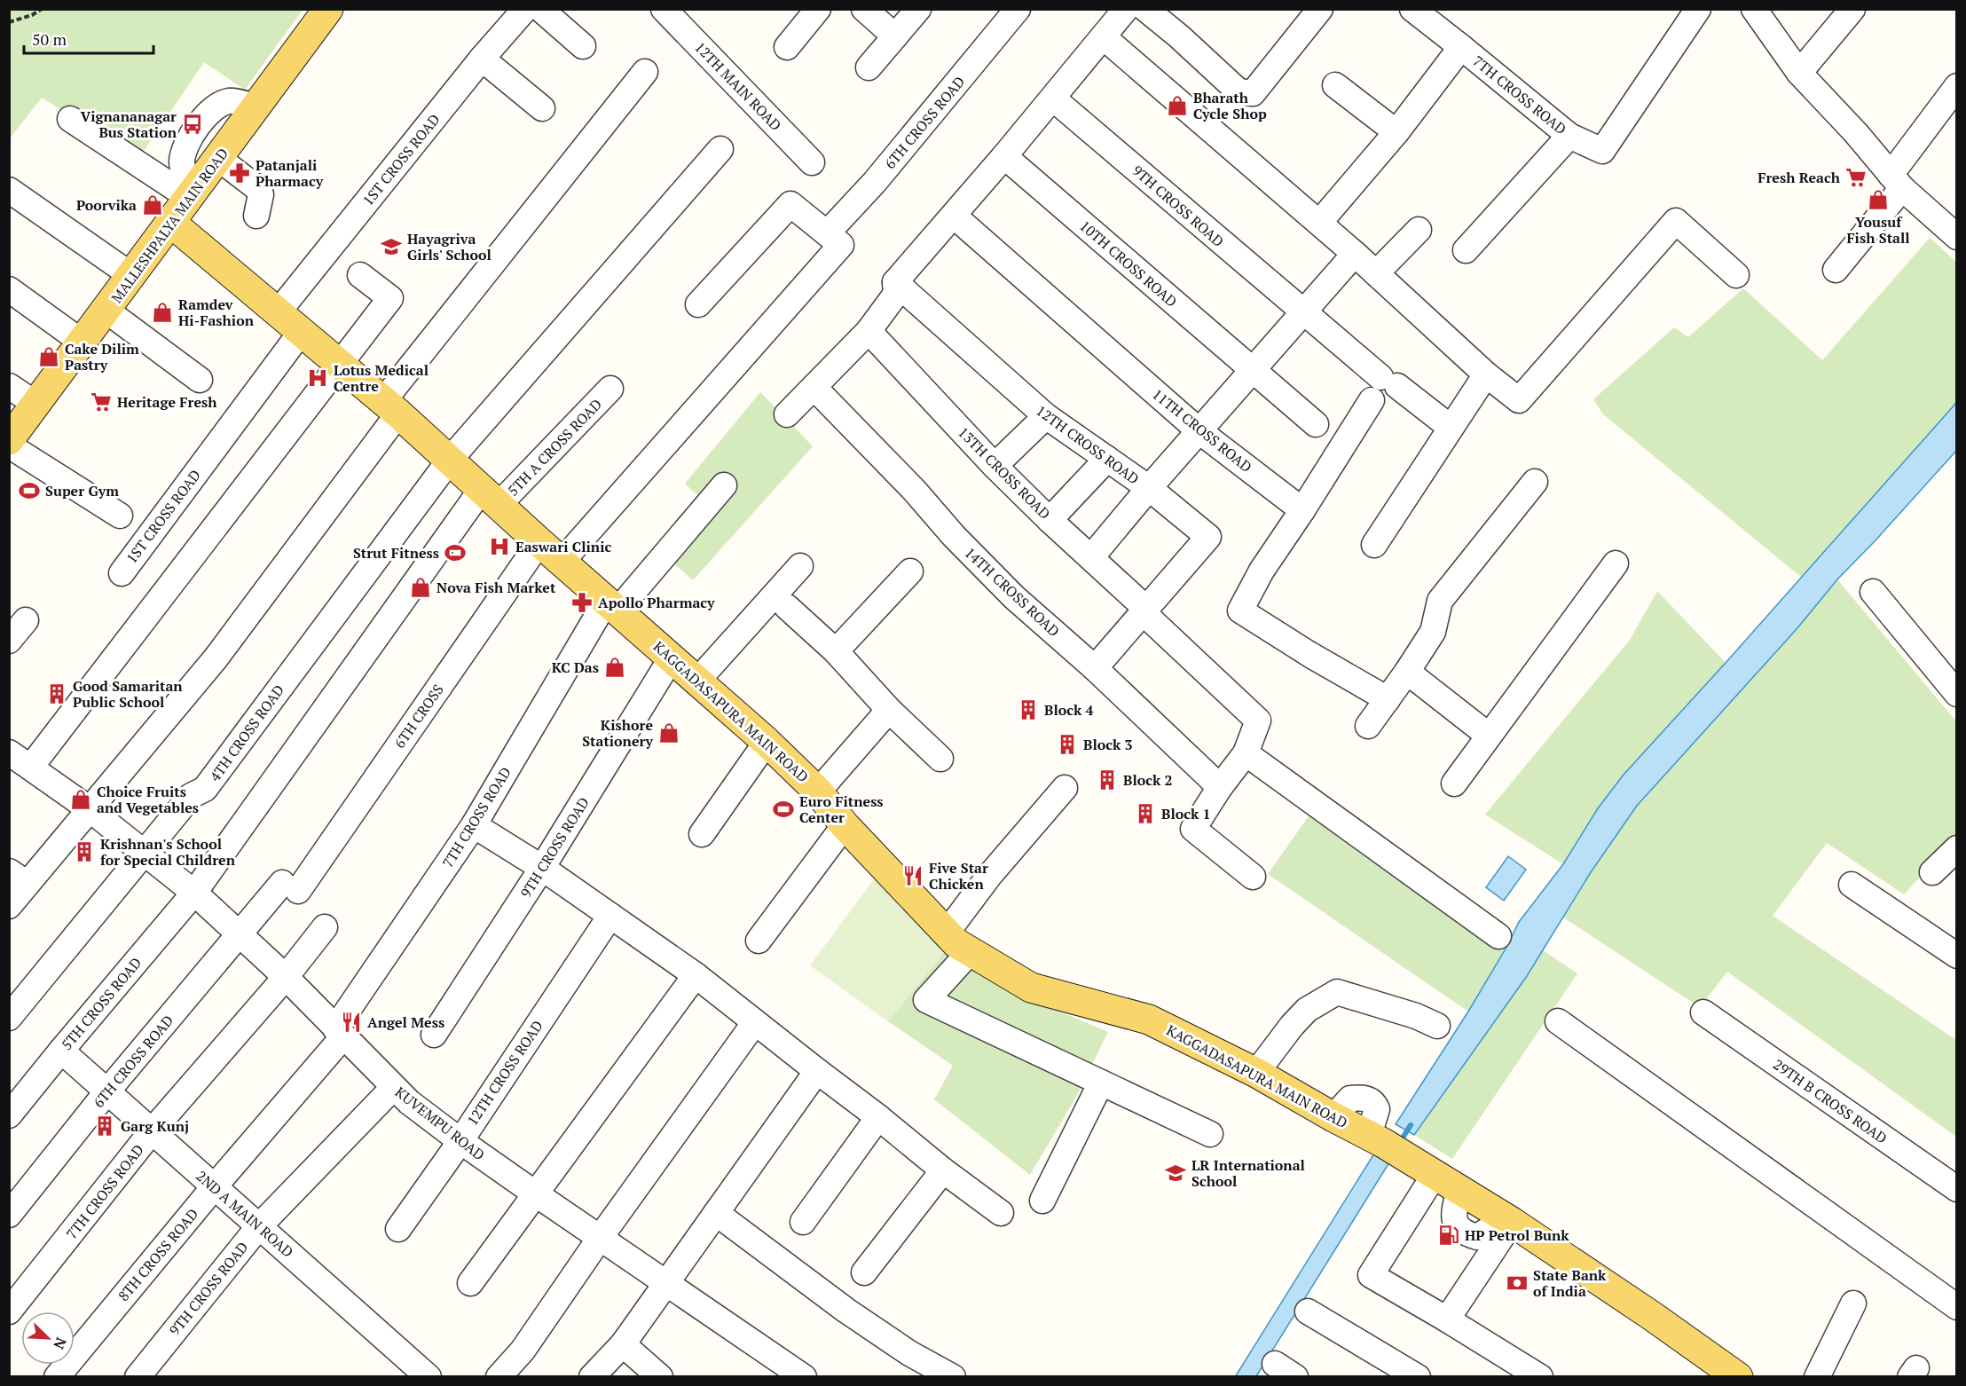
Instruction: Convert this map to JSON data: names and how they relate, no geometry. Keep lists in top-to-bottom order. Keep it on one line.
{"streets":{"main road":["MALLESHPALYA MAIN ROAD","KAGGADASAPURA MAIN ROAD"],"street":["12TH MAIN ROAD","7TH CROSS ROAD","6TH CROSS ROAD","1ST CROSS ROAD","9TH CROSS ROAD","10TH CROSS ROAD","11TH CROSS ROAD","12TH CROSS ROAD","5TH A CROSS ROAD","13TH CROSS ROAD","14TH CROSS ROAD","6TH CROSS","4TH CROSS ROAD","5TH CROSS ROAD","29TH B CROSS ROAD","KUVEMPU ROAD","2ND A MAIN ROAD","8TH CROSS ROAD"]},"crossings":[["7TH CROSS ROAD","KAGGADASAPURA MAIN ROAD"],["7TH CROSS ROAD","KUVEMPU ROAD"],["7TH CROSS ROAD","2ND A MAIN ROAD"],["7TH CROSS ROAD","8TH CROSS ROAD"],["6TH CROSS ROAD","6TH CROSS"],["6TH CROSS ROAD","KUVEMPU ROAD"],["6TH CROSS ROAD","2ND A MAIN ROAD"],["1ST CROSS ROAD","KAGGADASAPURA MAIN ROAD"],["9TH CROSS ROAD","KAGGADASAPURA MAIN ROAD"],["9TH CROSS ROAD","KUVEMPU ROAD"],["9TH CROSS ROAD","2ND A MAIN ROAD"],["MALLESHPALYA MAIN ROAD","KAGGADASAPURA MAIN ROAD"],["12TH CROSS ROAD","13TH CROSS ROAD"],["12TH CROSS ROAD","KUVEMPU ROAD"],["5TH A CROSS ROAD","KAGGADASAPURA MAIN ROAD"],["5TH A CROSS ROAD","5TH CROSS ROAD"],["5TH A CROSS ROAD","KUVEMPU ROAD"],["KAGGADASAPURA MAIN ROAD","6TH CROSS"],["KAGGADASAPURA MAIN ROAD","4TH CROSS ROAD"],["6TH CROSS","KUVEMPU ROAD"],["4TH CROSS ROAD","KUVEMPU ROAD"],["5TH CROSS ROAD","KUVEMPU ROAD"],["5TH CROSS ROAD","2ND A MAIN ROAD"],["KUVEMPU ROAD","8TH CROSS ROAD"],["2ND A MAIN ROAD","8TH CROSS ROAD"]],"places":{"shop":["Bharath Cycle Shop","Yousuf Fish Stall","Poorvika","Ramdev Hi-Fashion","Cake Dilim Pastry","Nova Fish Market","KC Das","Kishore Stationery","Choice Fruits and Vegetables"],"bus stop":["Vignananagar Bus Station"],"pharmacy":["Patanjali Pharmacy","Apollo Pharmacy"],"supermarket":["Fresh Reach","Heritage Fresh"],"school or university":["Hayagriva Girls' School","LR International School"],"hospital":["Lotus Medical Centre","Easwari Clinic"],"sports":["Super Gym","Strut Fitness","Euro Fitness Center"],"building":["Good Samaritan Public School","Block 4","Block 3","Block 2","Block 1","Krishnan's School for Special Children","Garg Kunj"],"restaurant":["Five Star Chicken","Angel Mess"],"fuel station":["HP Petrol Bunk"],"bank":["State Bank of India"]},"scale_bar":"50 m","north":"bottom right"}
